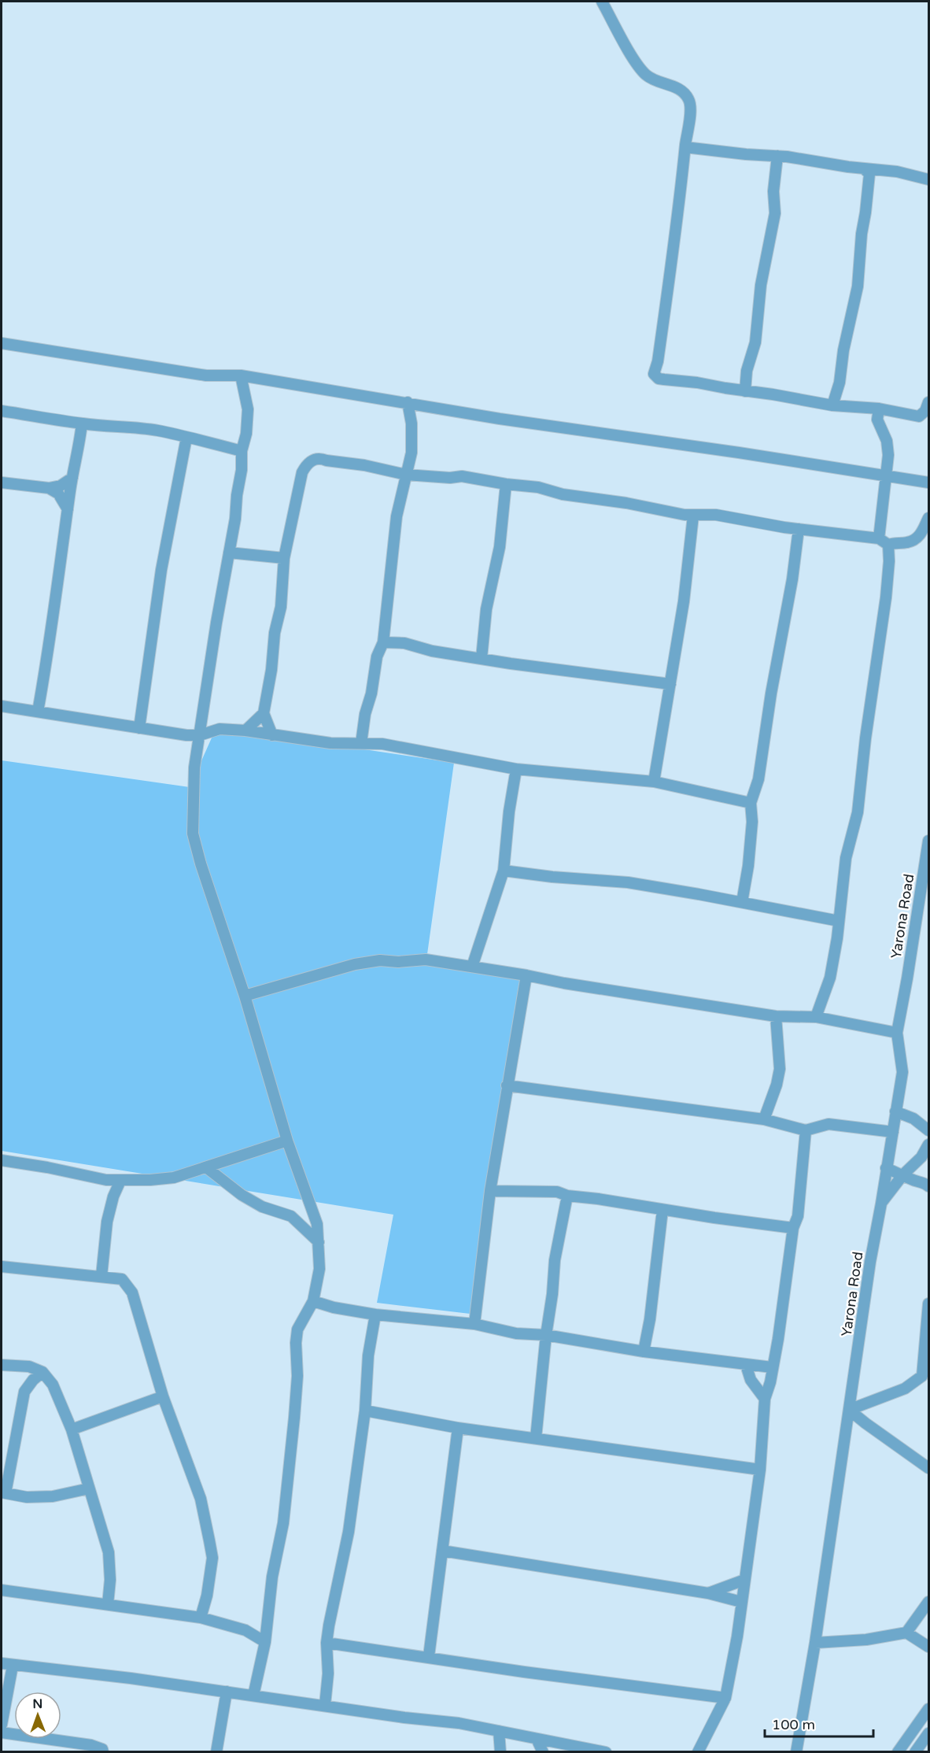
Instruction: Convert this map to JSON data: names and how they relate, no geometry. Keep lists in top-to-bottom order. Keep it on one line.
{"streets":{"street":["Yarona Road"]},"scale_bar":"100 m","north":"top"}
